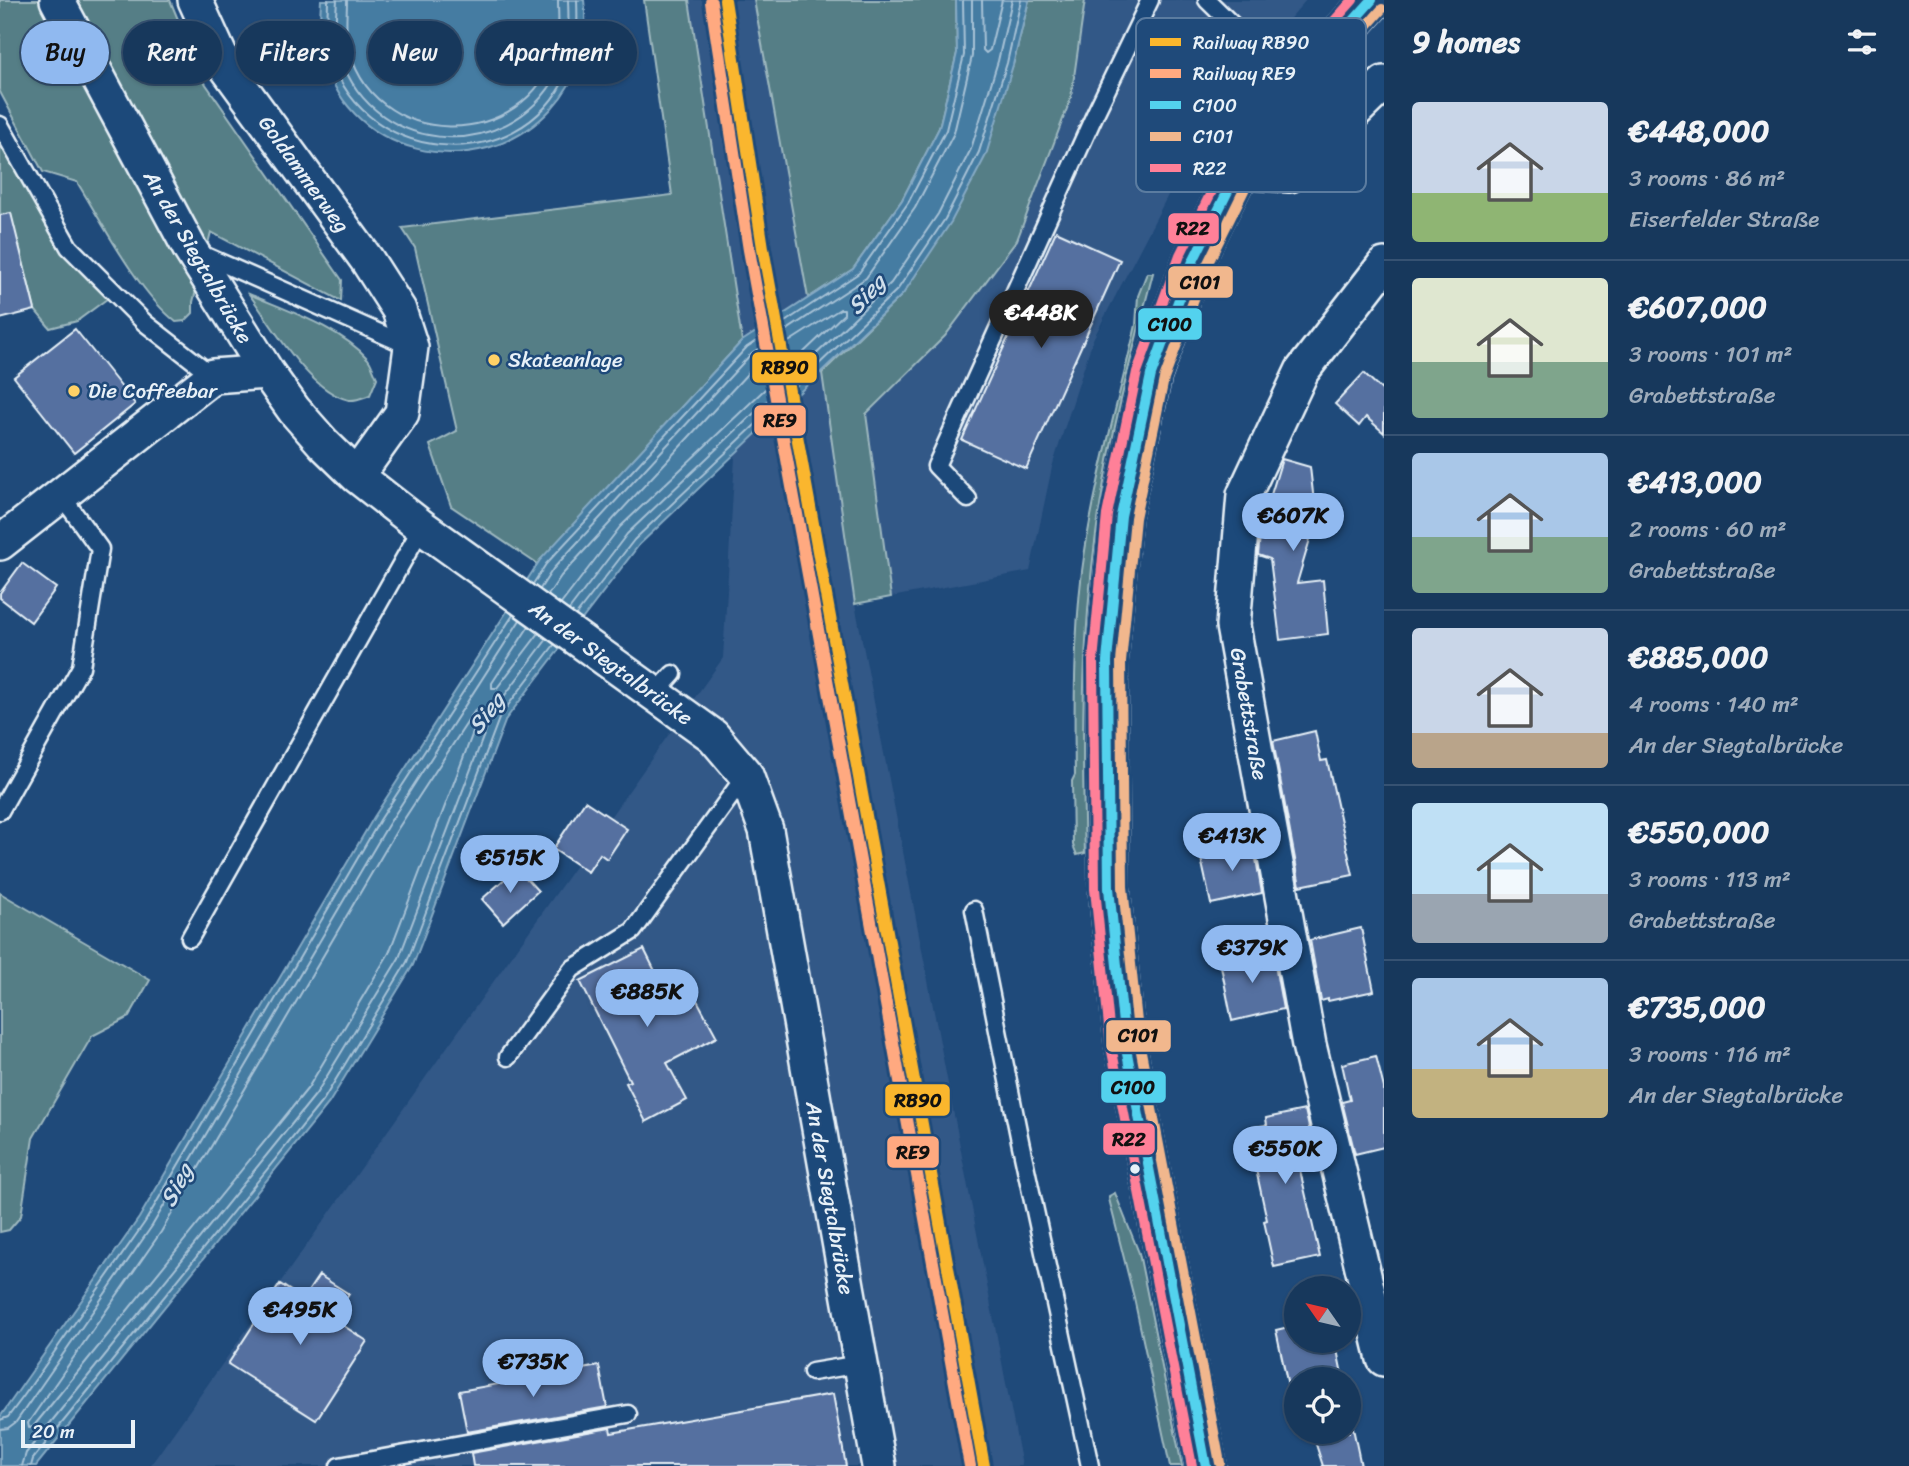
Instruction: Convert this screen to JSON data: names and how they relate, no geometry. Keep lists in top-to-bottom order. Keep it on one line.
{"streets":{"street":["Goldammerweg","An der Siegtalbrücke","Grabettstraße"]},"crossings":[["Goldammerweg","An der Siegtalbrücke"]],"water":["Sieg"],"places":["Skateanlage","Die Coffeebar"],"lines":["rail line RB90","transit line C100","transit line R22","rail line RE9","transit line C101"],"legend":["Railway RB90","Railway RE9","C100","C101","R22"],"scale_bar":"20 m","north":"top left","page":{"heading":"9 homes","chip":["Buy","Rent","Filters","New","Apartment"],"list":[{"name":"€448,000","note":"3 rooms · 86 m² · Eiserfelder Straße"},{"name":"€607,000","note":"3 rooms · 101 m² · Grabettstraße"},{"name":"€413,000","note":"2 rooms · 60 m² · Grabettstraße"},{"name":"€885,000","note":"4 rooms · 140 m² · An der Siegtalbrücke"},{"name":"€550,000","note":"3 rooms · 113 m² · Grabettstraße"},{"name":"€735,000","note":"3 rooms · 116 m² · An der Siegtalbrücke"}],"price":["€448K","€607K","€413K","€515K","€379K","€885K","€550K","€495K","€735K"],"scale":"20 m"}}
